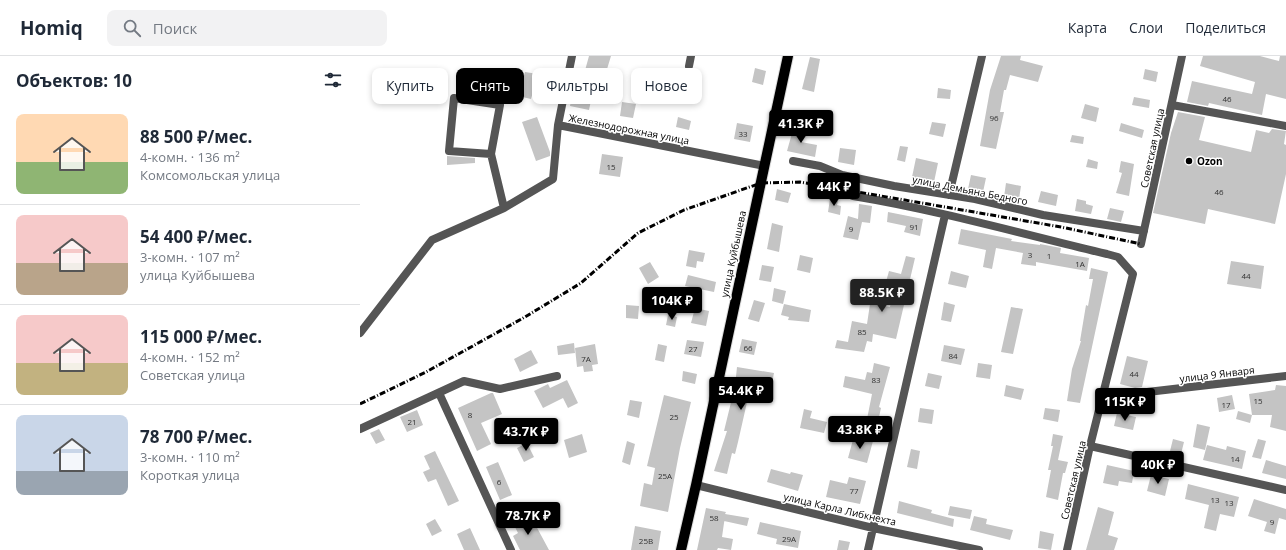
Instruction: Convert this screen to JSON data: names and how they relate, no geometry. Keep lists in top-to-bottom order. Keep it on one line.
{"streets":{"main road":["улица Куйбышева"],"street":["Железнодорожная улица","Советская улица","улица Демьяна Бедного","улица 9 Января","улица Карла Либкнехта"]},"crossings":[["Железнодорожная улица","улица Куйбышева"],["Советская улица","улица Демьяна Бедного"],["Советская улица","улица 9 Января"],["улица Куйбышева","улица Карла Либкнехта"]],"places":["Ozon"],"house_numbers":["46","96","33","15","46","91","9","3","1","1А","44","85","66","27","84","7А","44","83","15","17","8","25","21","14","25А","6","77","13","13","58","9","29А","25В"],"page":{"header":"Homiq","search":"Поиск","nav":["Карта","Слои","Поделиться"],"heading":"Объектов: 10","chip":["Купить","Снять","Фильтры","Новое"],"list":[{"name":"88 500 ₽/мес.","note":"4-комн. · 136 m² · Комсомольская улица"},{"name":"54 400 ₽/мес.","note":"3-комн. · 107 m² · улица Куйбышева"},{"name":"115 000 ₽/мес.","note":"4-комн. · 152 m² · Советская улица"},{"name":"78 700 ₽/мес.","note":"3-комн. · 110 m² · Короткая улица"}],"price":["41.3K ₽","44K ₽","88.5K ₽","104K ₽","54.4K ₽","115K ₽","43.8K ₽","43.7K ₽","40K ₽","78.7K ₽"]}}
